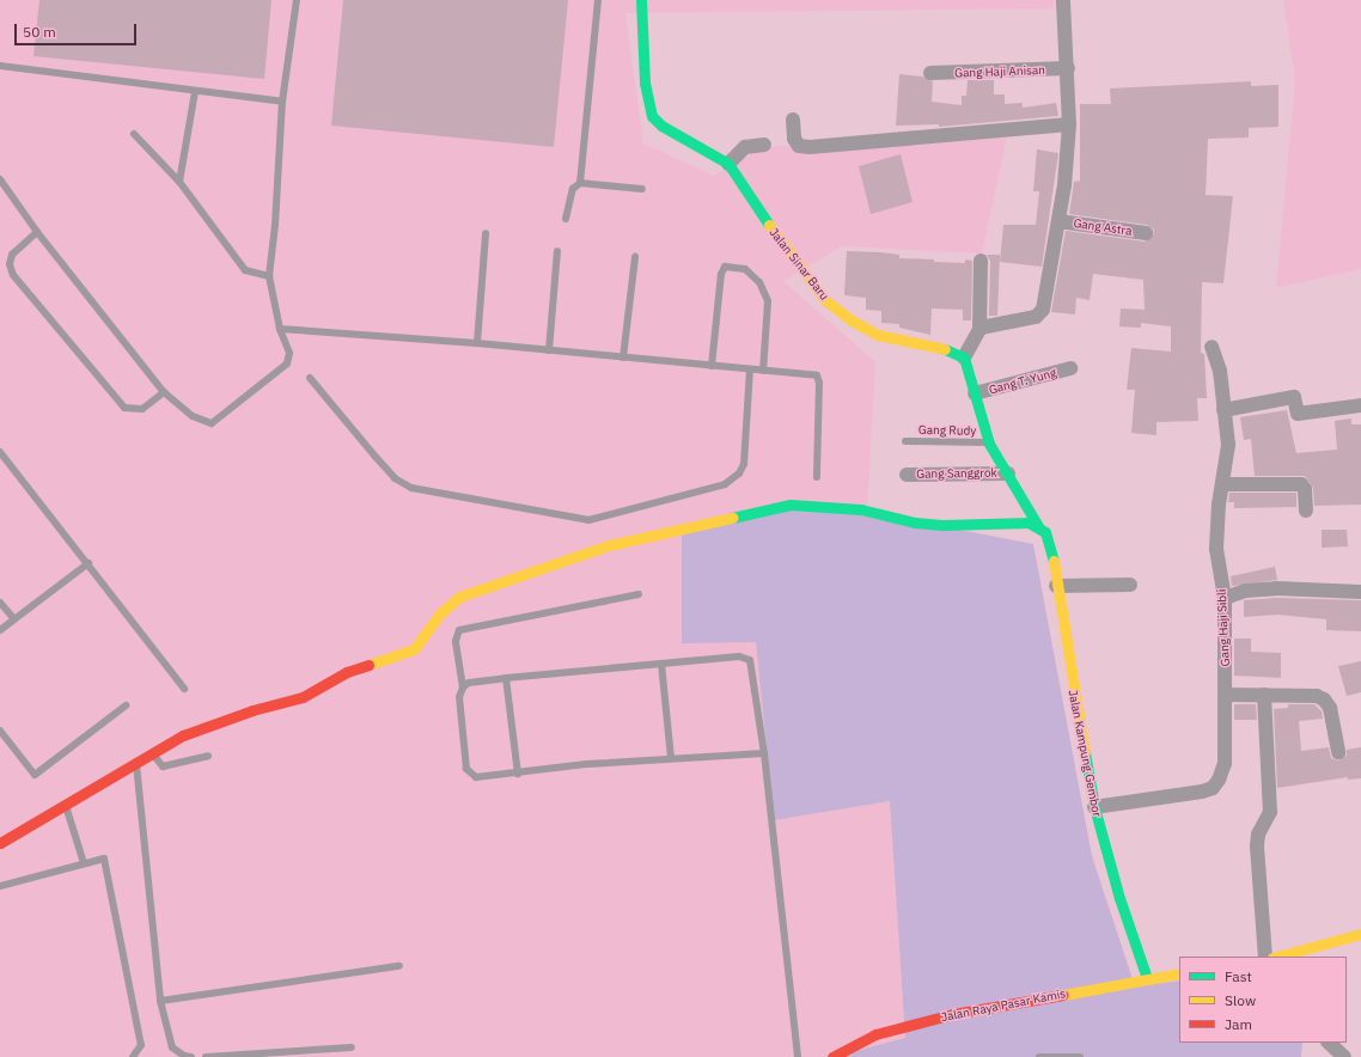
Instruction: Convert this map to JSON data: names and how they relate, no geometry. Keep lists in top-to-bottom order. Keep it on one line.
{"streets":{"street":["Gang Haji Anisan","Gang Astra","Jalan Sinar Baru","Gang T. Yung","Gang Sanggrok","Gang Haji Sibli","Jalan Kampung Gembor","Jalan Raya Pasar Kamis"],"lane":["Gang Rudy"]},"crossings":[["Gang Haji Sibli","Jalan Kampung Gembor"],["Jalan Kampung Gembor","Jalan Raya Pasar Kamis"]],"legend":["Fast","Slow","Jam"],"scale_bar":"50 m"}
